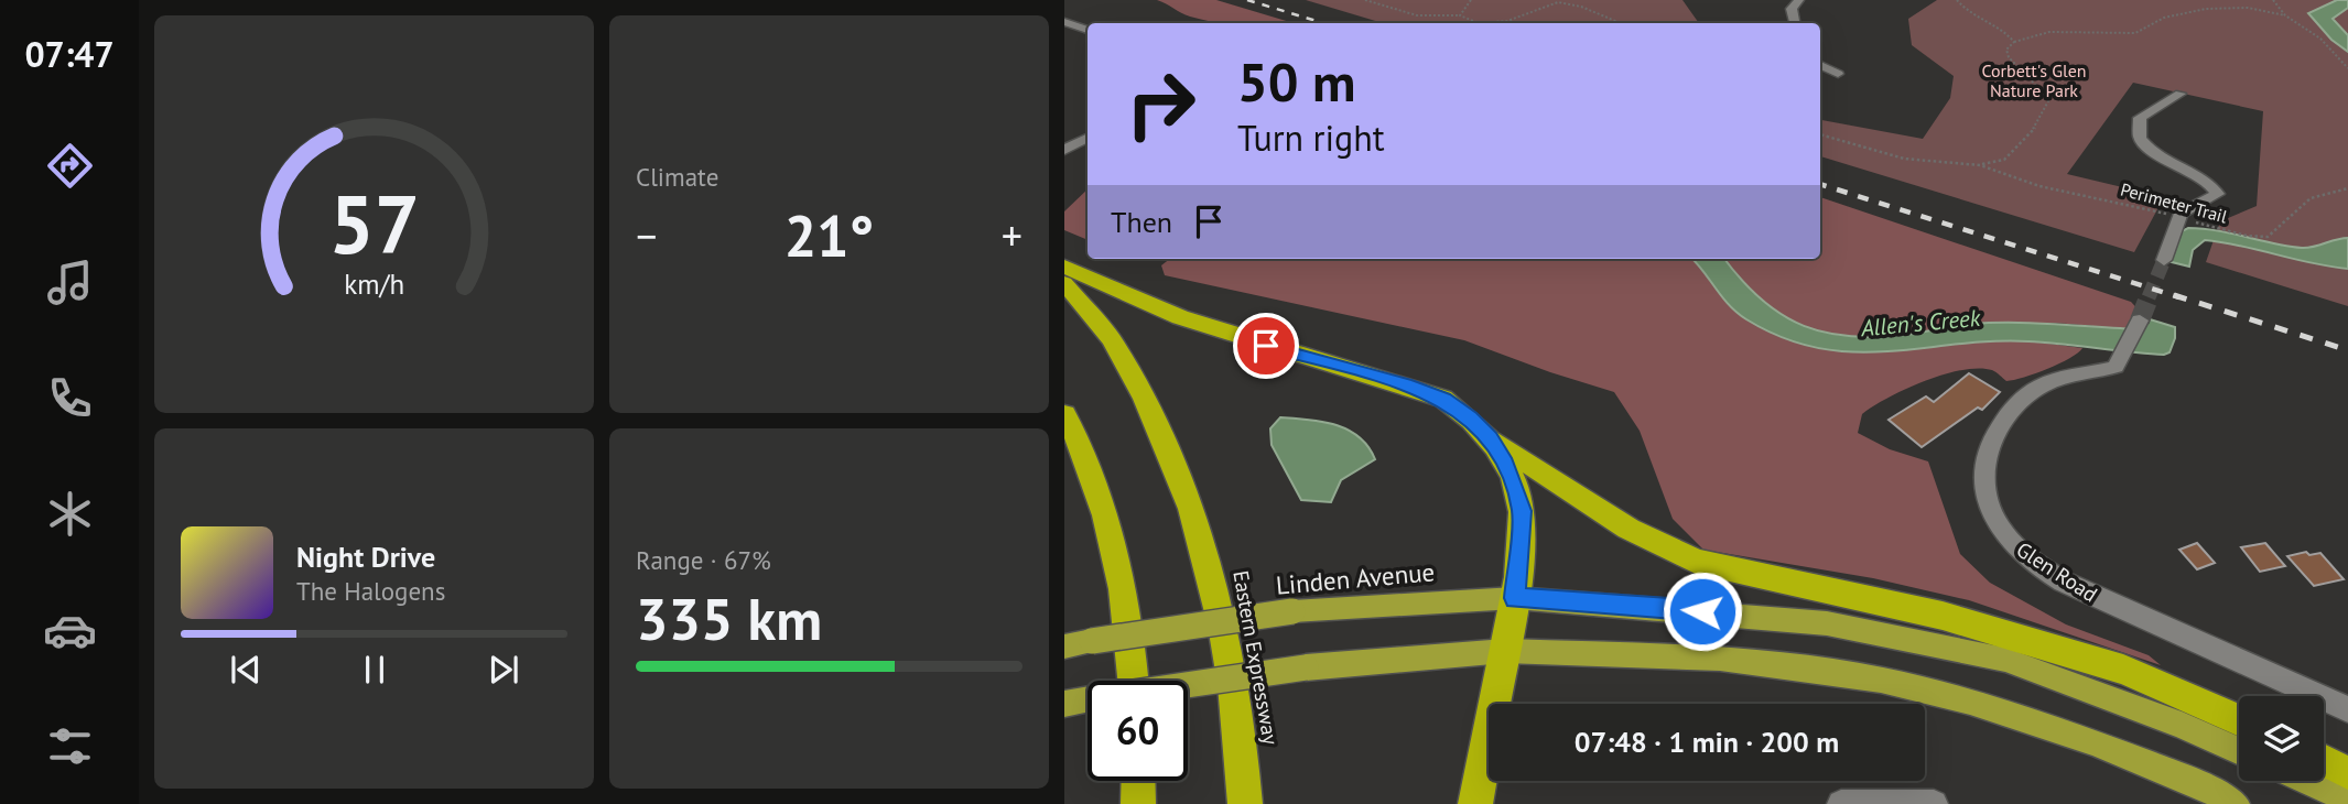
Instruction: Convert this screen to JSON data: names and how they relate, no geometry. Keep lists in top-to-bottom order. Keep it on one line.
{"streets":{"highway":["Eastern Expressway"],"main road":["Linden Avenue"],"street":["Glen Road"],"path":["Perimeter Trail"]},"water":["Allen's Creek"],"parks":["Corbett's Glen Nature Park"],"page":{"tabs":"07:47","tile":["Climate",["Range · 67%","335 km"]],"turn":["50 m","Turn right"],"then":"Then","heat":["−","21°","+"],"song":["Night Drive","The Halogens"],"limit":"60","trip":"07:48 · 1 min · 200 m","gauge":["57","km/h"]}}
